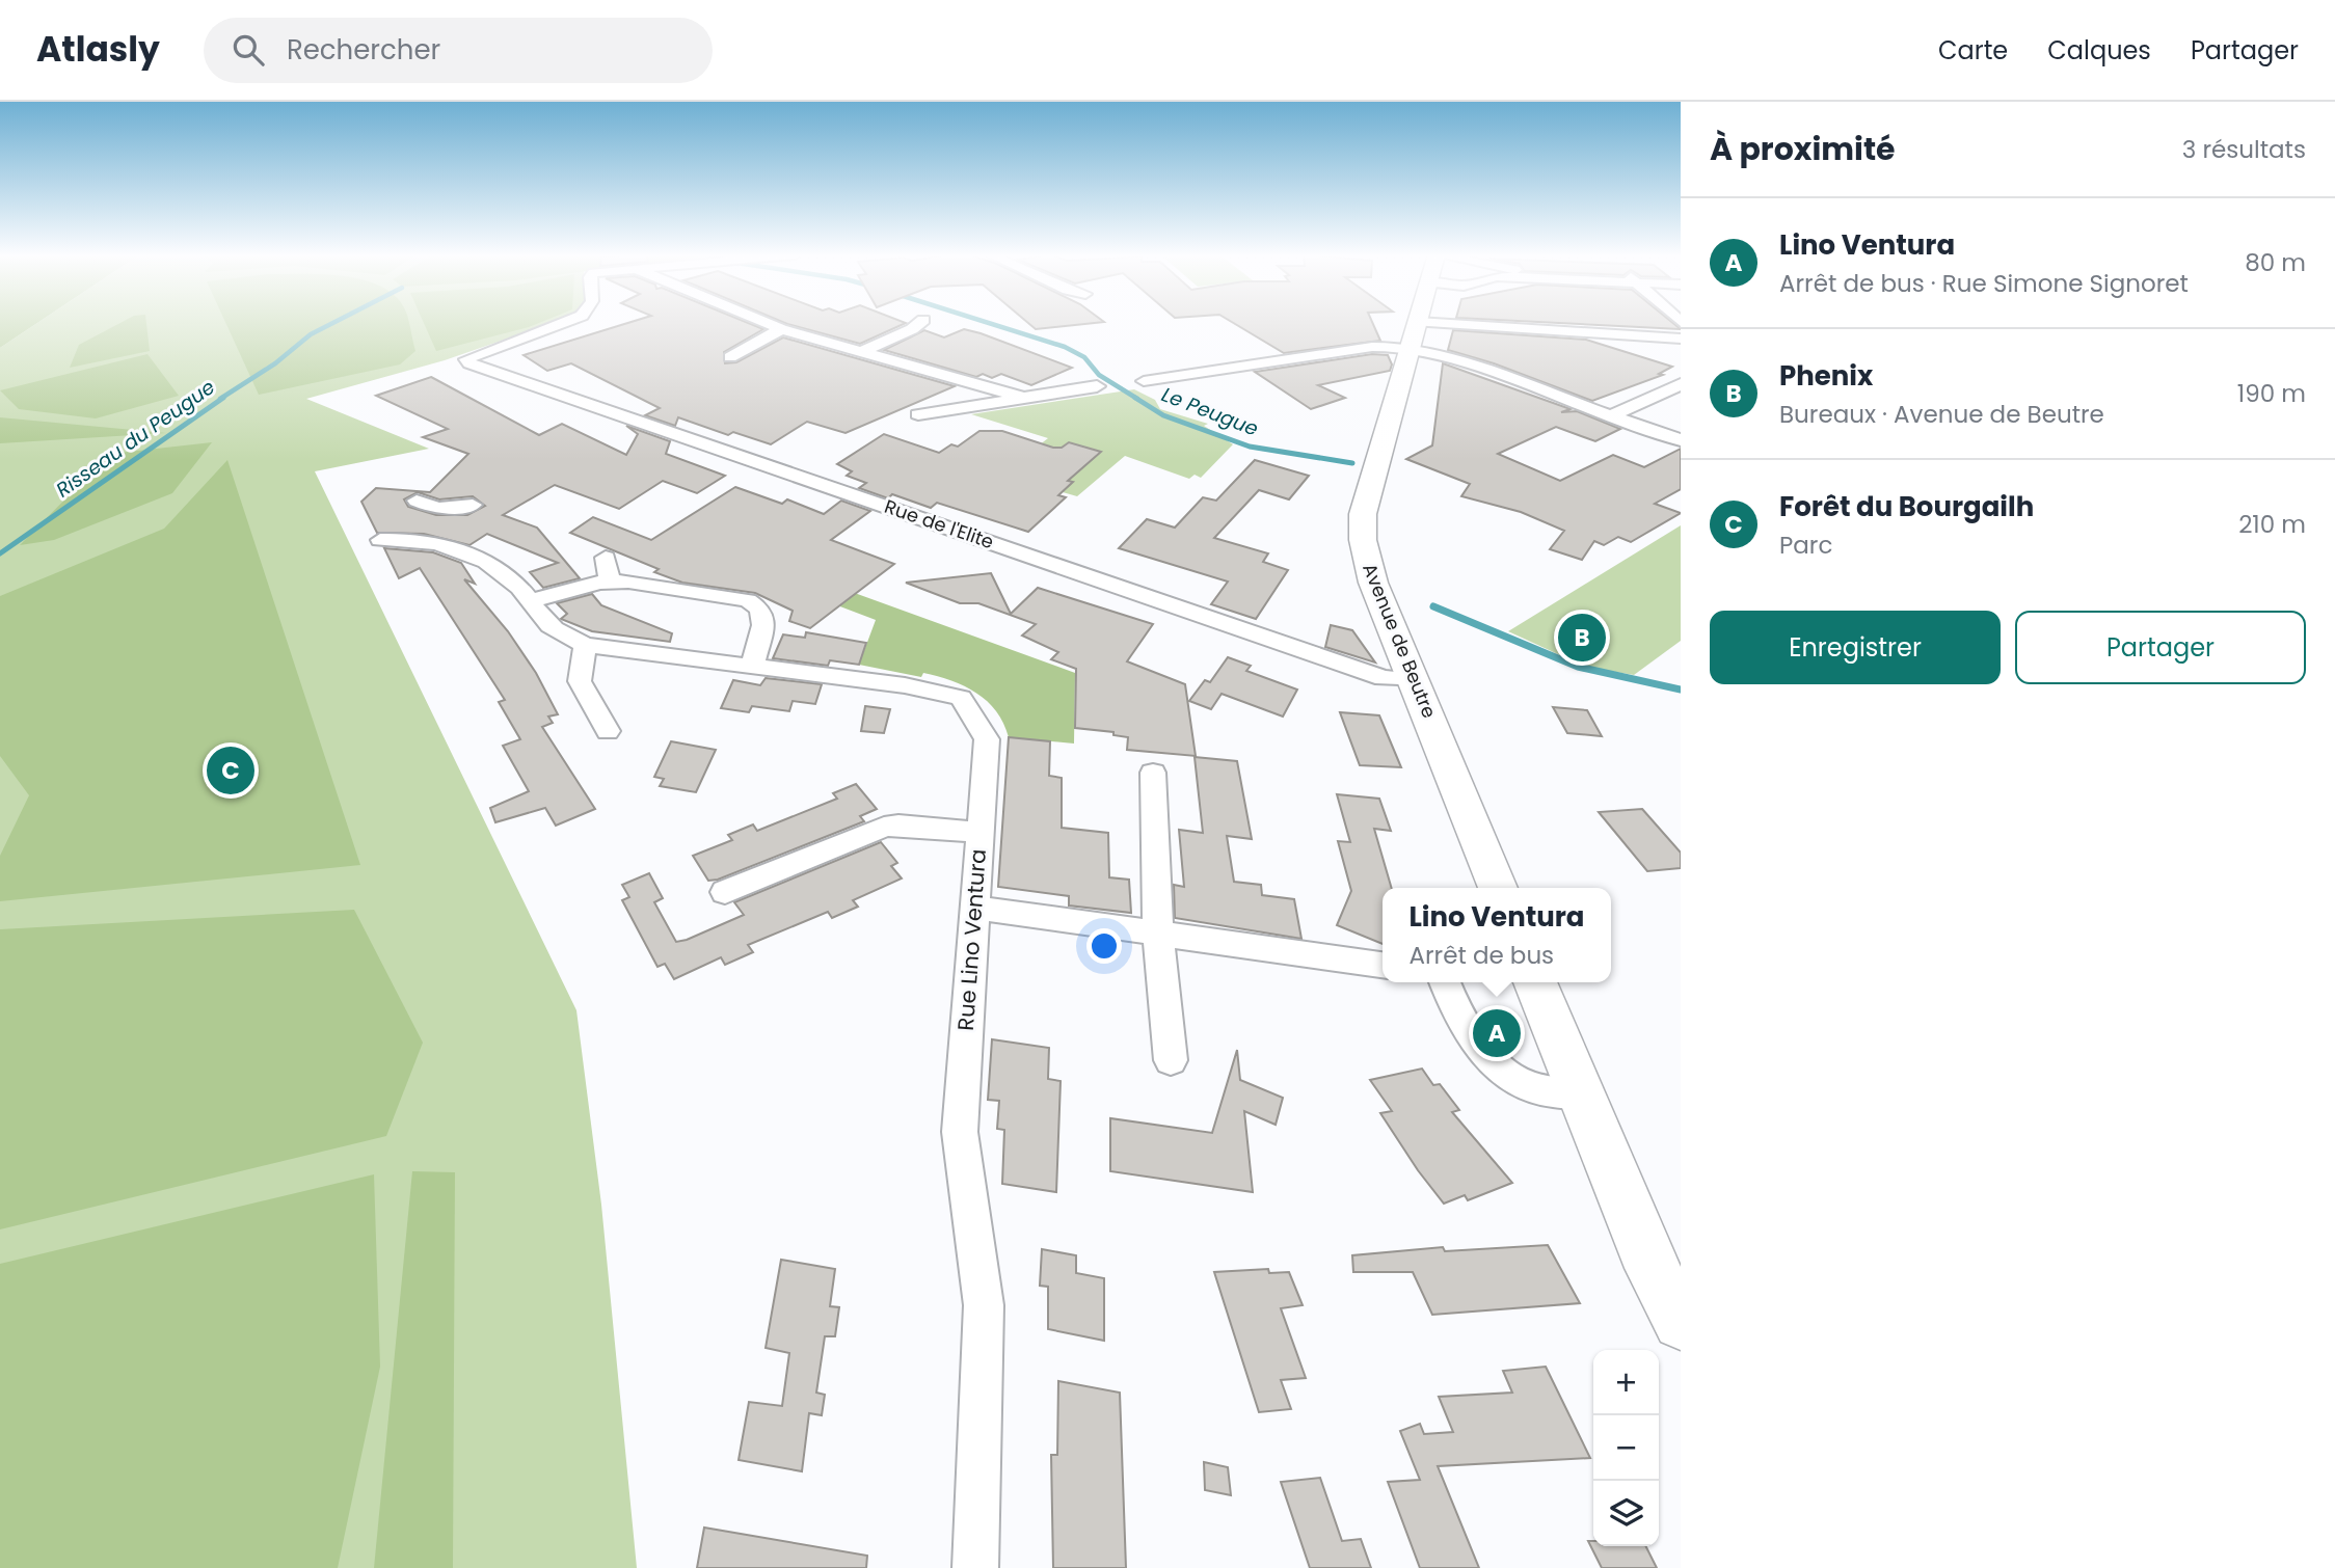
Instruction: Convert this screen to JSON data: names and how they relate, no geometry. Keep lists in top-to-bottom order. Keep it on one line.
{"streets":{"street":["Rue de l'Elite","Avenue de Beutre","Rue Lino Ventura"]},"crossings":[["Rue de l'Elite","Avenue de Beutre"]],"water":["Le Peugue","Risseau du Peugue"],"page":{"header":"Atlasly","search":"Rechercher","nav":["Carte","Calques","Partager"],"heading":["À proximité","3 résultats"],"list":[{"mark":"A","name":"Lino Ventura","note":"Arrêt de bus · Rue Simone Signoret","value":"80 m"},{"mark":"B","name":"Phenix","note":"Bureaux · Avenue de Beutre","value":"190 m"},{"mark":"C","name":"Forêt du Bourgailh","note":"Parc","value":"210 m"}],"buttons":["Enregistrer","Partager"],"pins":["B","C","A"],"popup":["Lino Ventura","Arrêt de bus"],"map_buttons":["+","−"]}}
